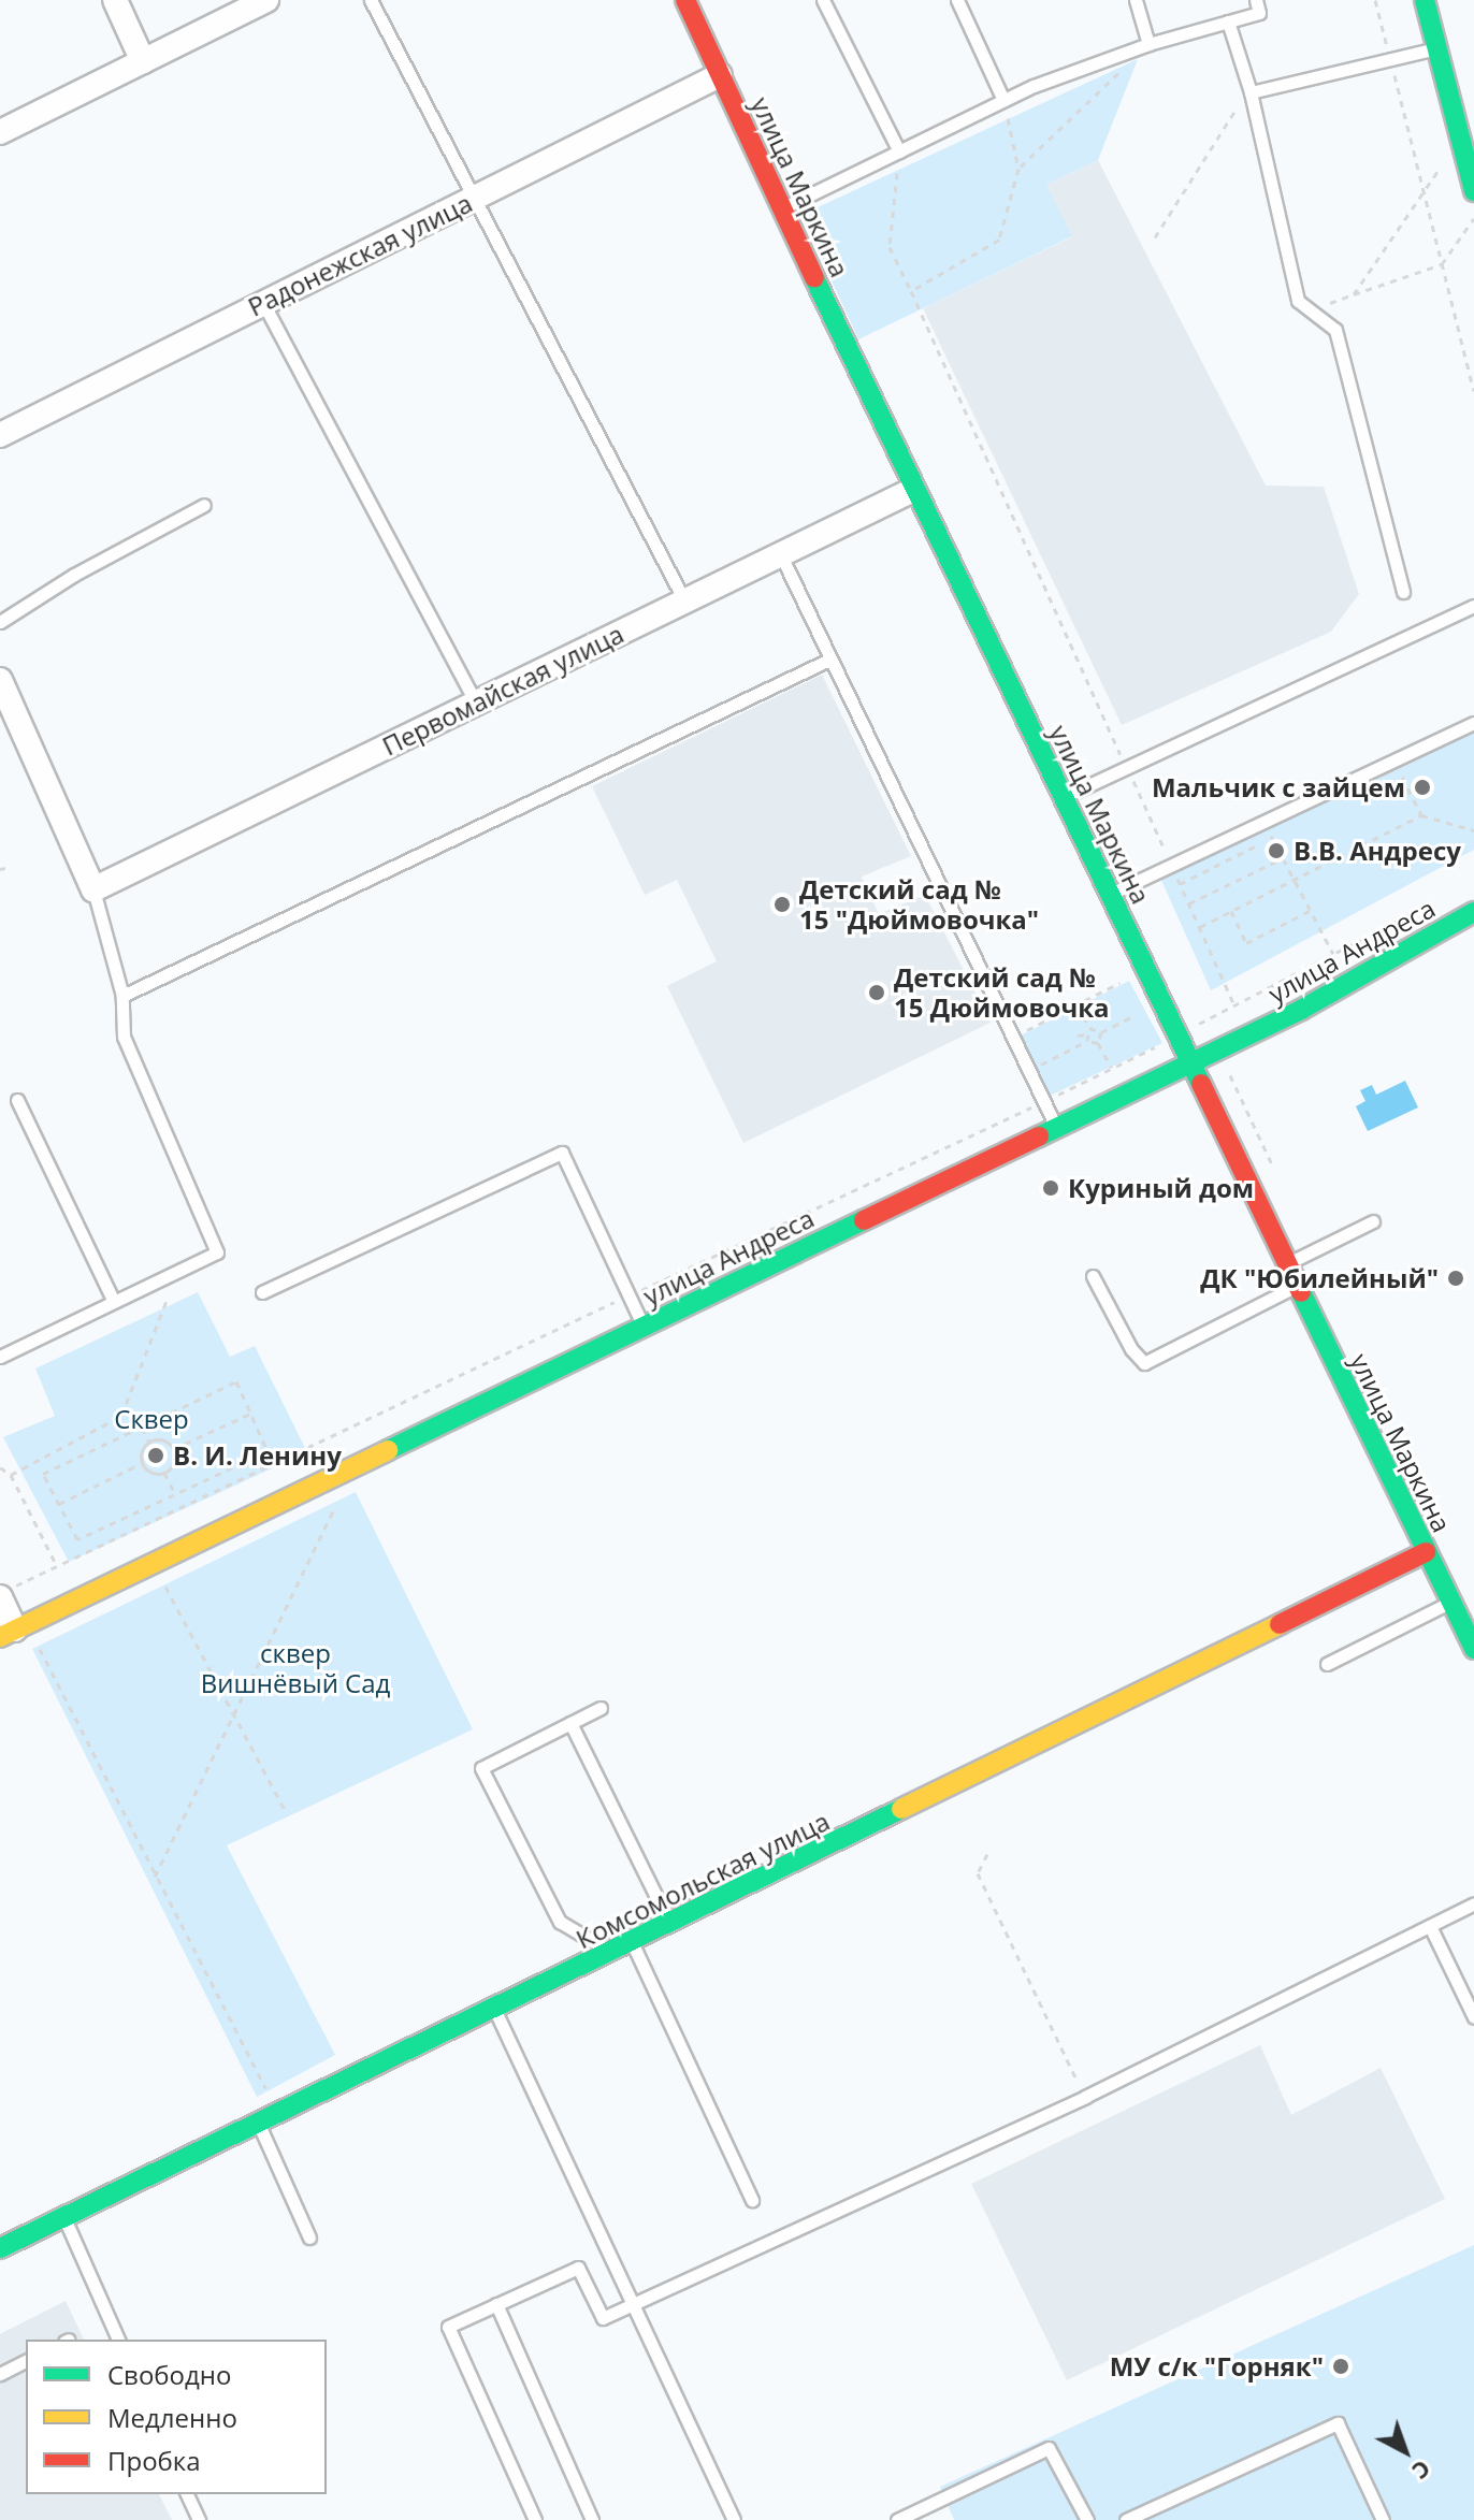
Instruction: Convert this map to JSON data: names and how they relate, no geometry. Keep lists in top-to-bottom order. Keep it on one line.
{"streets":{"street":["улица Маркина","Радонежская улица","Первомайская улица","улица Андреса","Комсомольская улица"]},"crossings":[["улица Маркина","Радонежская улица"],["улица Маркина","Первомайская улица"],["улица Маркина","улица Андреса"],["улица Маркина","Комсомольская улица"]],"parks":["Сквер","сквер Вишнёвый Сад"],"places":["Мальчик с зайцем","В.В. Андресу","Детский сад № 15 \"Дюймовочка\"","Детский сад № 15 Дюймовочка","Куриный дом","ДК \"Юбилейный\"","В. И. Ленину","МУ с/к \"Горняк\""],"legend":["Свободно","Медленно","Пробка"],"north":"bottom right"}
